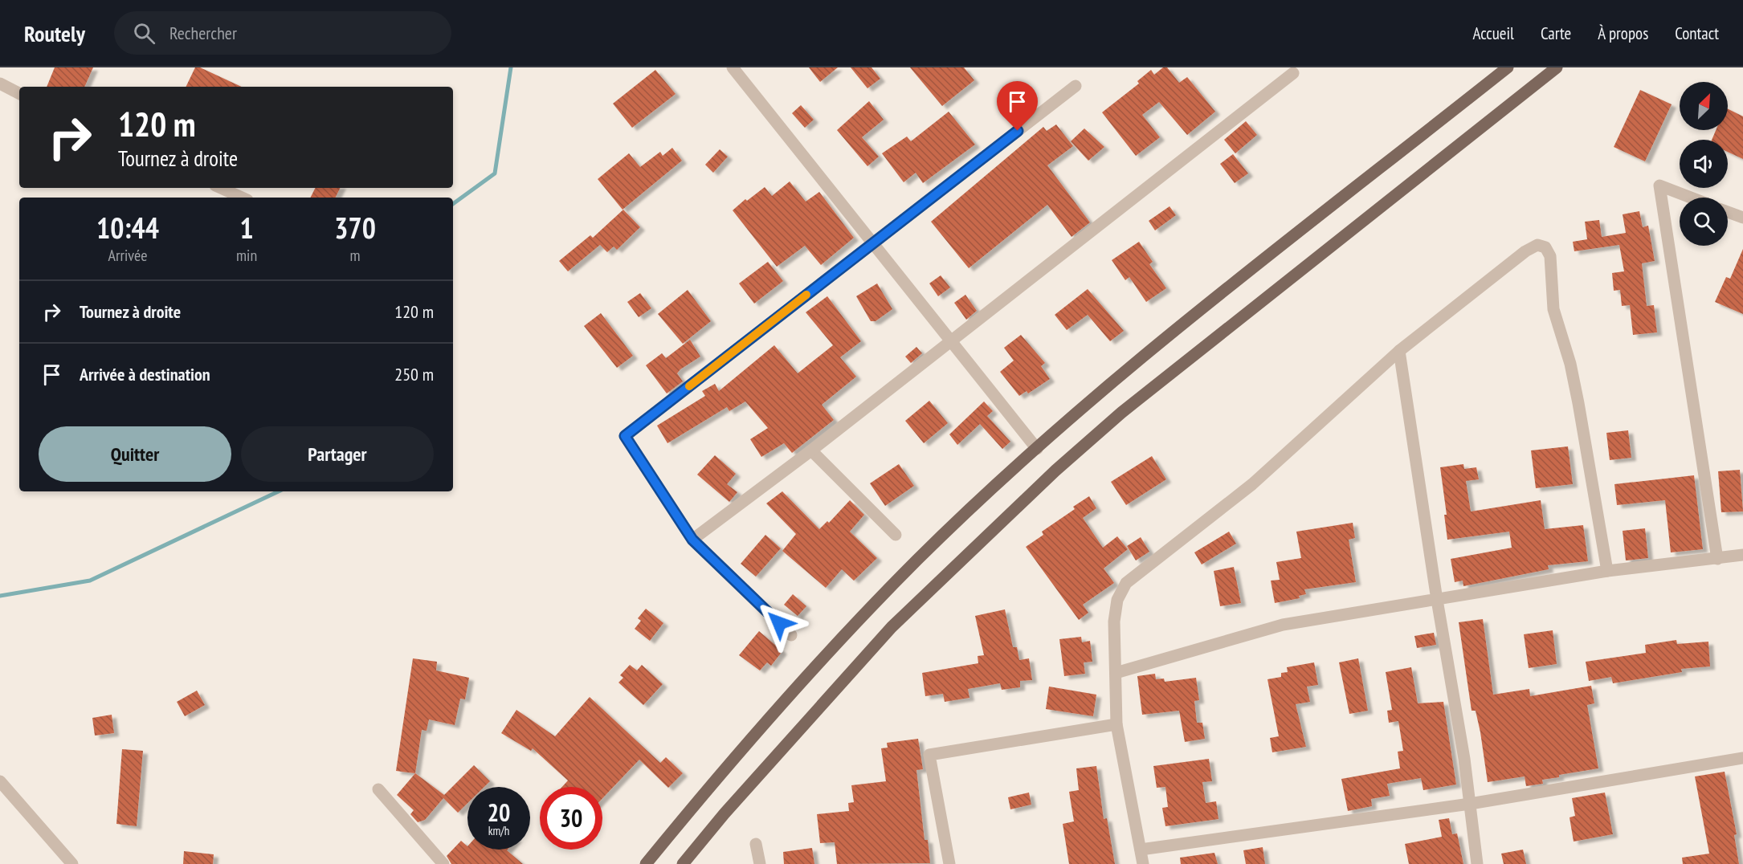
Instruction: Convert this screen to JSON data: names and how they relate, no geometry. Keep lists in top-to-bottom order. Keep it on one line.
{"north":"top right","page":{"header":"Routely","search":"Rechercher","nav":["Accueil","Carte","À propos","Contact"],"turn":["120 m","Tournez à droite"],"eta":["10:44","Arrivée","1","min","370","m"],"list":[{"name":"Tournez à droite","value":"120 m"},{"name":"Arrivée à destination","value":"250 m"}],"buttons":["Quitter","Partager"],"speed":"20 km/h","limit":"30"}}
